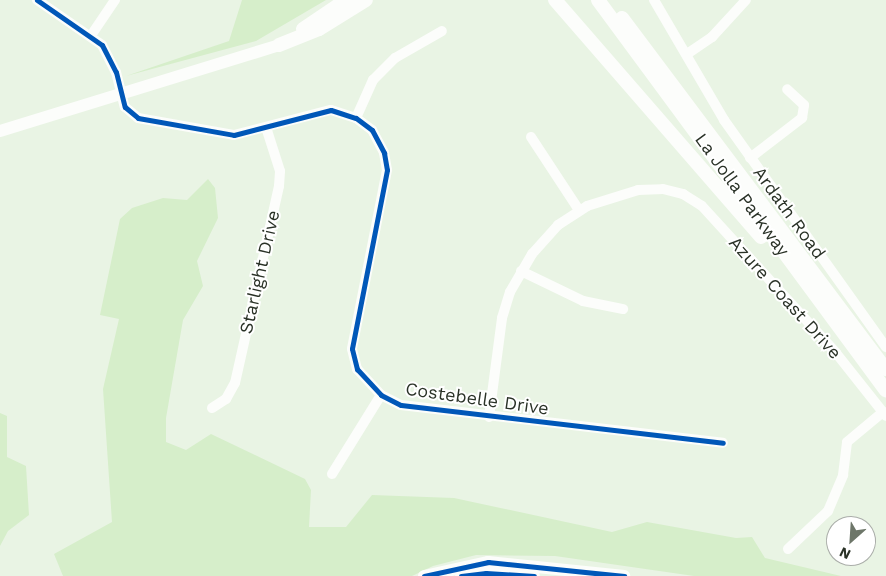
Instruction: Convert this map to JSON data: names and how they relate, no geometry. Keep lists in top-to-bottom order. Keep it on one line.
{"streets":{"highway":["La Jolla Parkway"],"street":["Ardath Road","Starlight Drive","Azure Coast Drive","Costebelle Drive"]},"north":"bottom left"}
